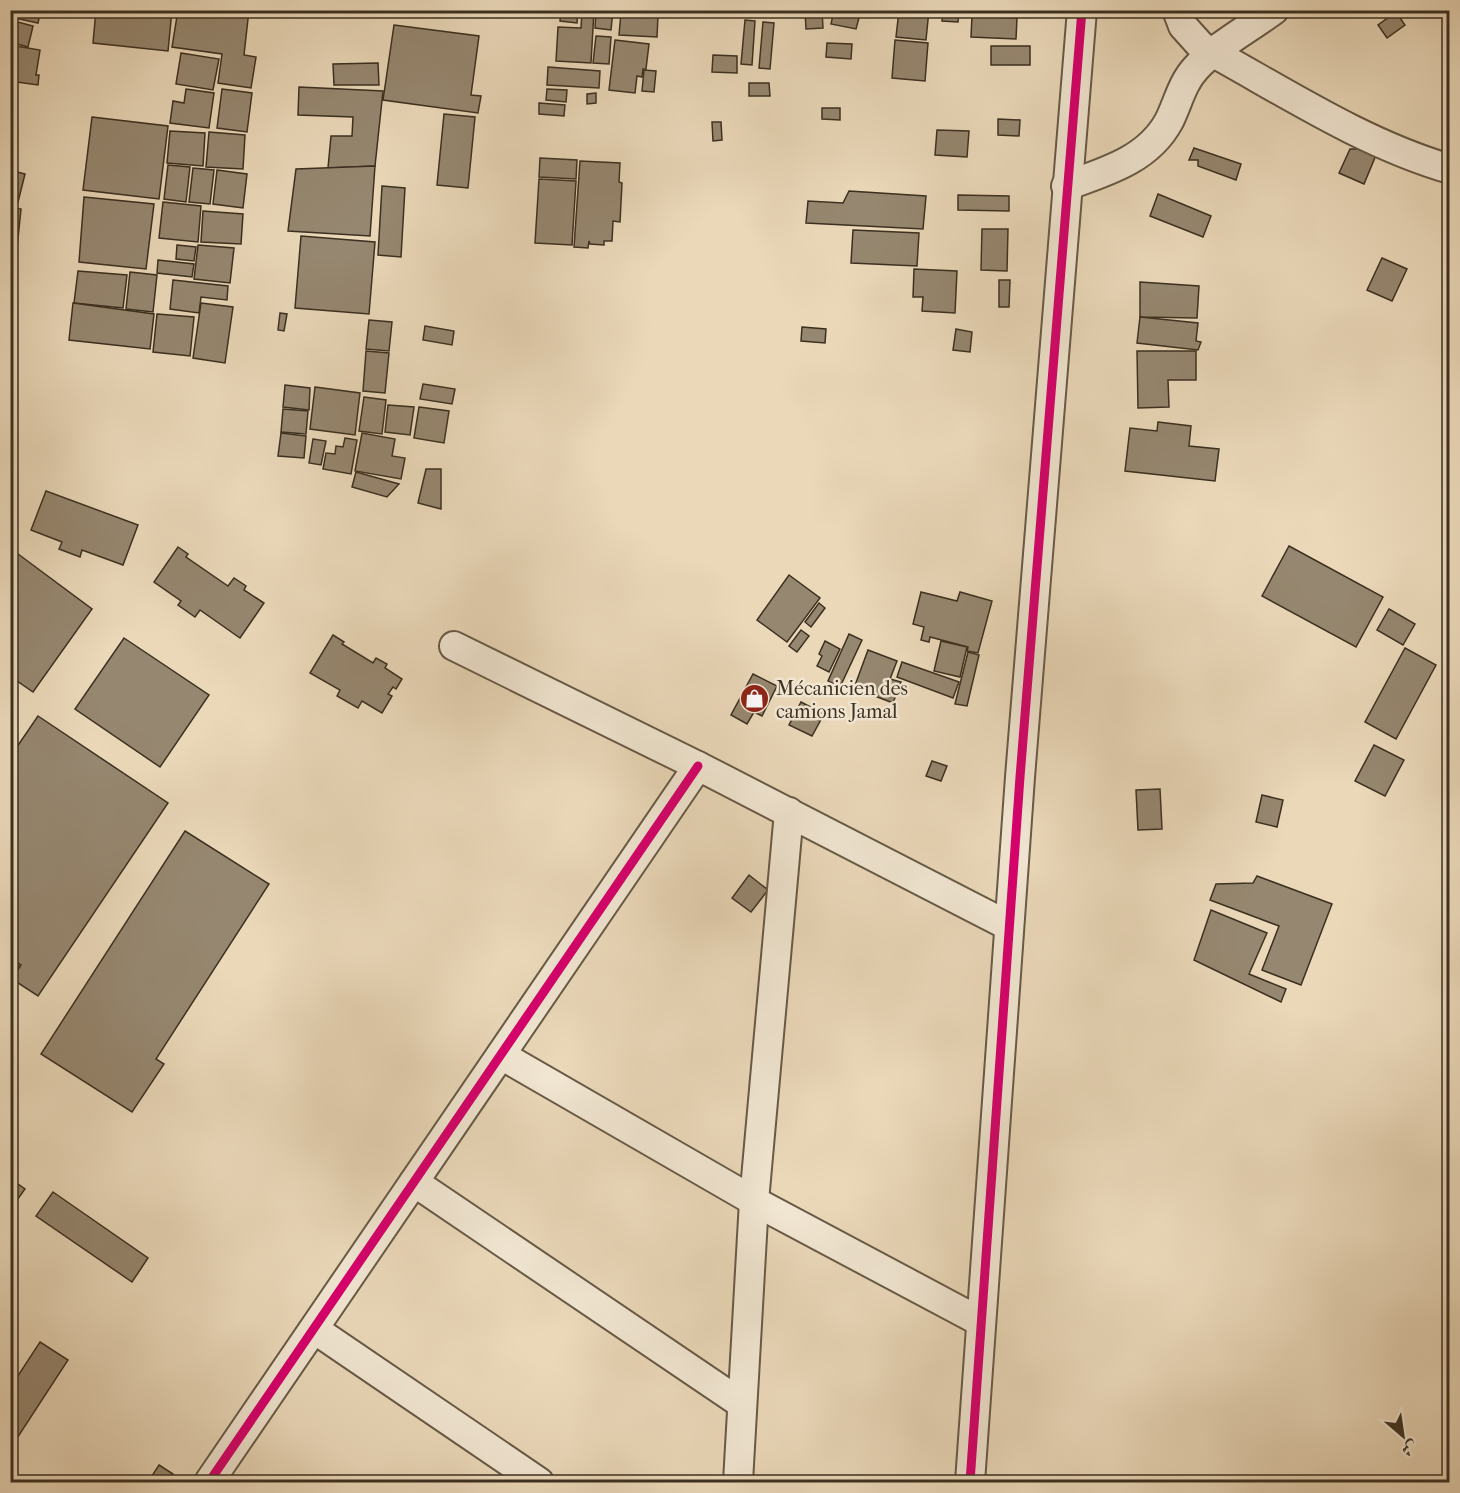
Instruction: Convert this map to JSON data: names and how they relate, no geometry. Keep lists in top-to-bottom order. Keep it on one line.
{"places":{"shop":["Mécanicien des camions Jamal"]},"north":"bottom right"}
